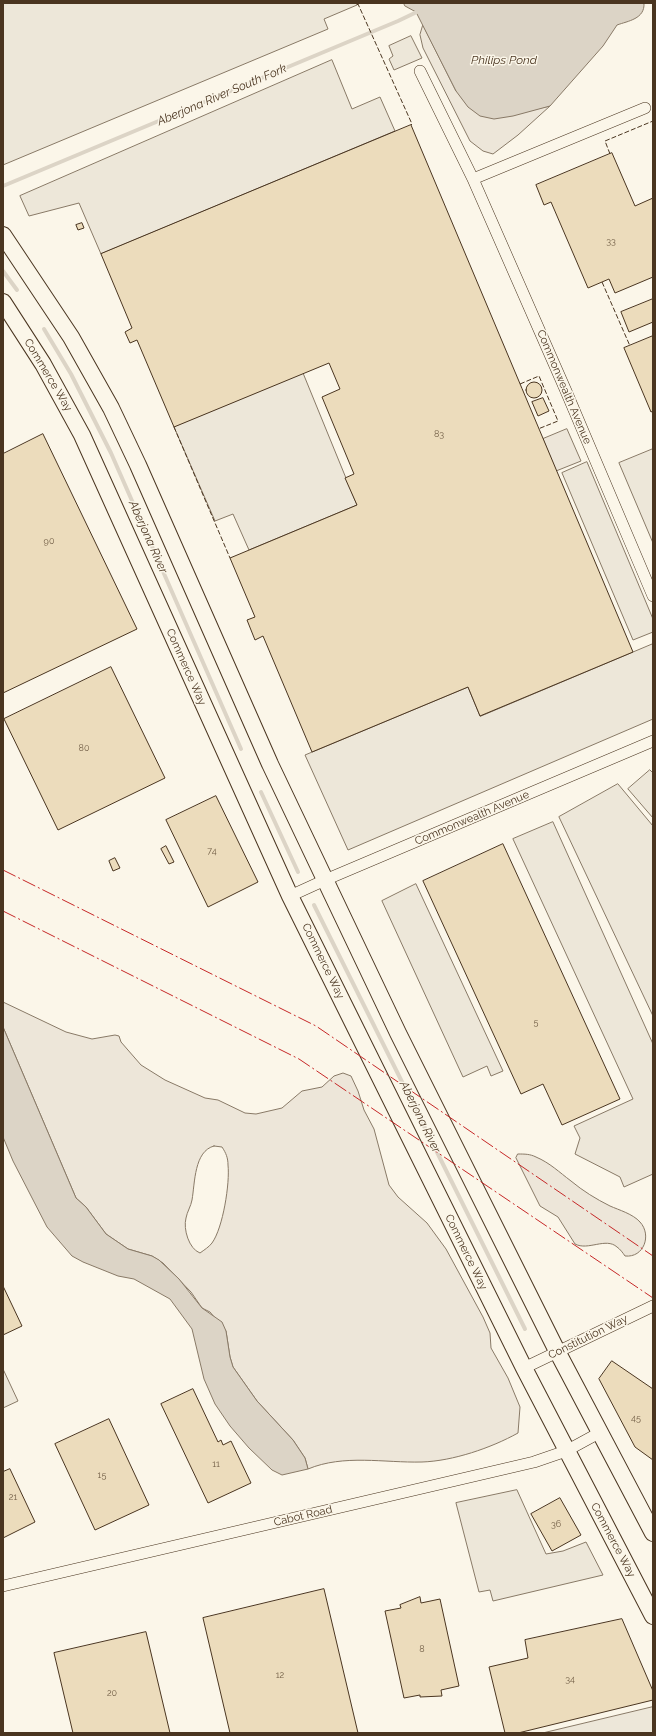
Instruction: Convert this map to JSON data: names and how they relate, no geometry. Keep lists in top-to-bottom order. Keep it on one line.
{"streets":{"street":["Commerce Way","Commonwealth Avenue","Constitution Way","Cabot Road"]},"crossings":[["Commerce Way","Commonwealth Avenue"],["Commerce Way","Constitution Way"],["Commerce Way","Cabot Road"]],"water":["Philips Pond","Aberjona River South Fork","Aberjona River"],"house_numbers":["33","83","90","80","74","5","45","11","15","21","36","8","12","34","20"]}
